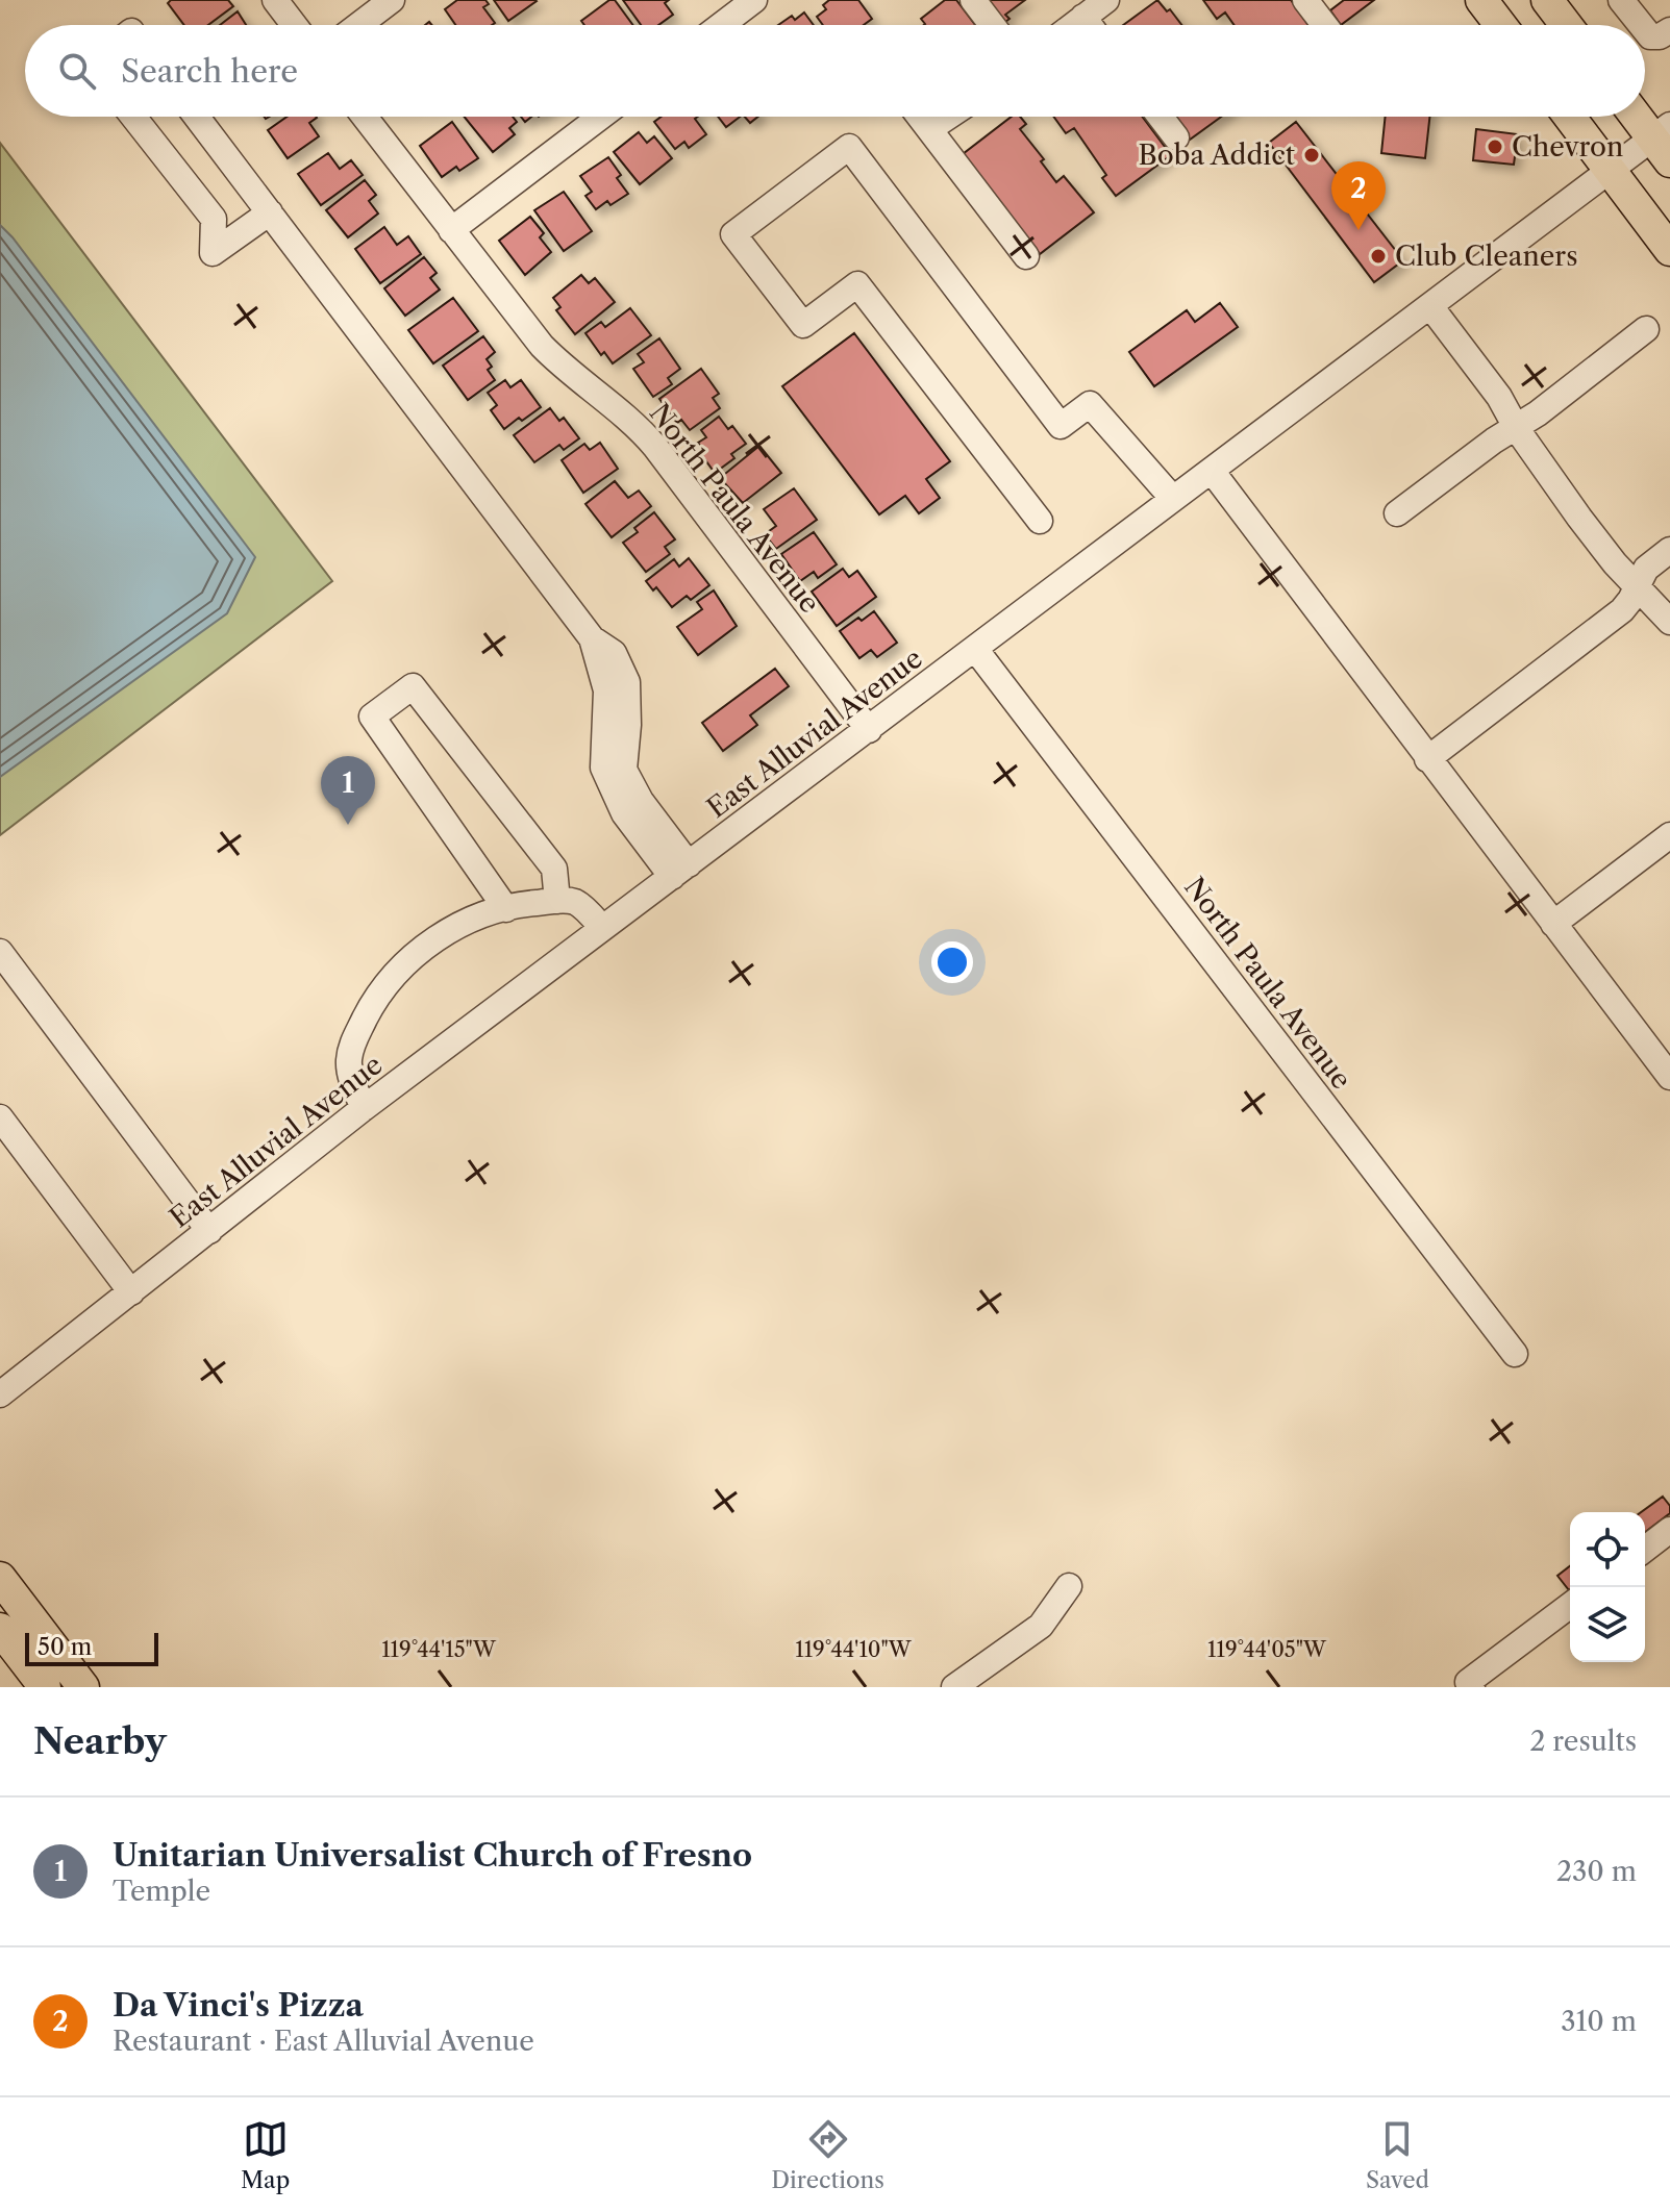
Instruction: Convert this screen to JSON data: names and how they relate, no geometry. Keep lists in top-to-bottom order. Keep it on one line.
{"streets":{"street":["North Paula Avenue","East Alluvial Avenue"]},"crossings":[["North Paula Avenue","East Alluvial Avenue"]],"places":["Chevron","Boba Addict","Club Cleaners"],"scale_bar":"50 m","page":{"search":"Search here","pins":["2","1"],"scale":"50 m","heading":["Nearby","2 results"],"list":[{"mark":"1","name":"Unitarian Universalist Church of Fresno","note":"Temple","value":"230 m"},{"mark":"2","name":"Da Vinci's Pizza","note":"Restaurant · East Alluvial Avenue","value":"310 m"}],"nav":["Map","Directions","Saved"]},"coordinates":["119°44'15\"W","119°44'10\"W","119°44'05\"W"]}
